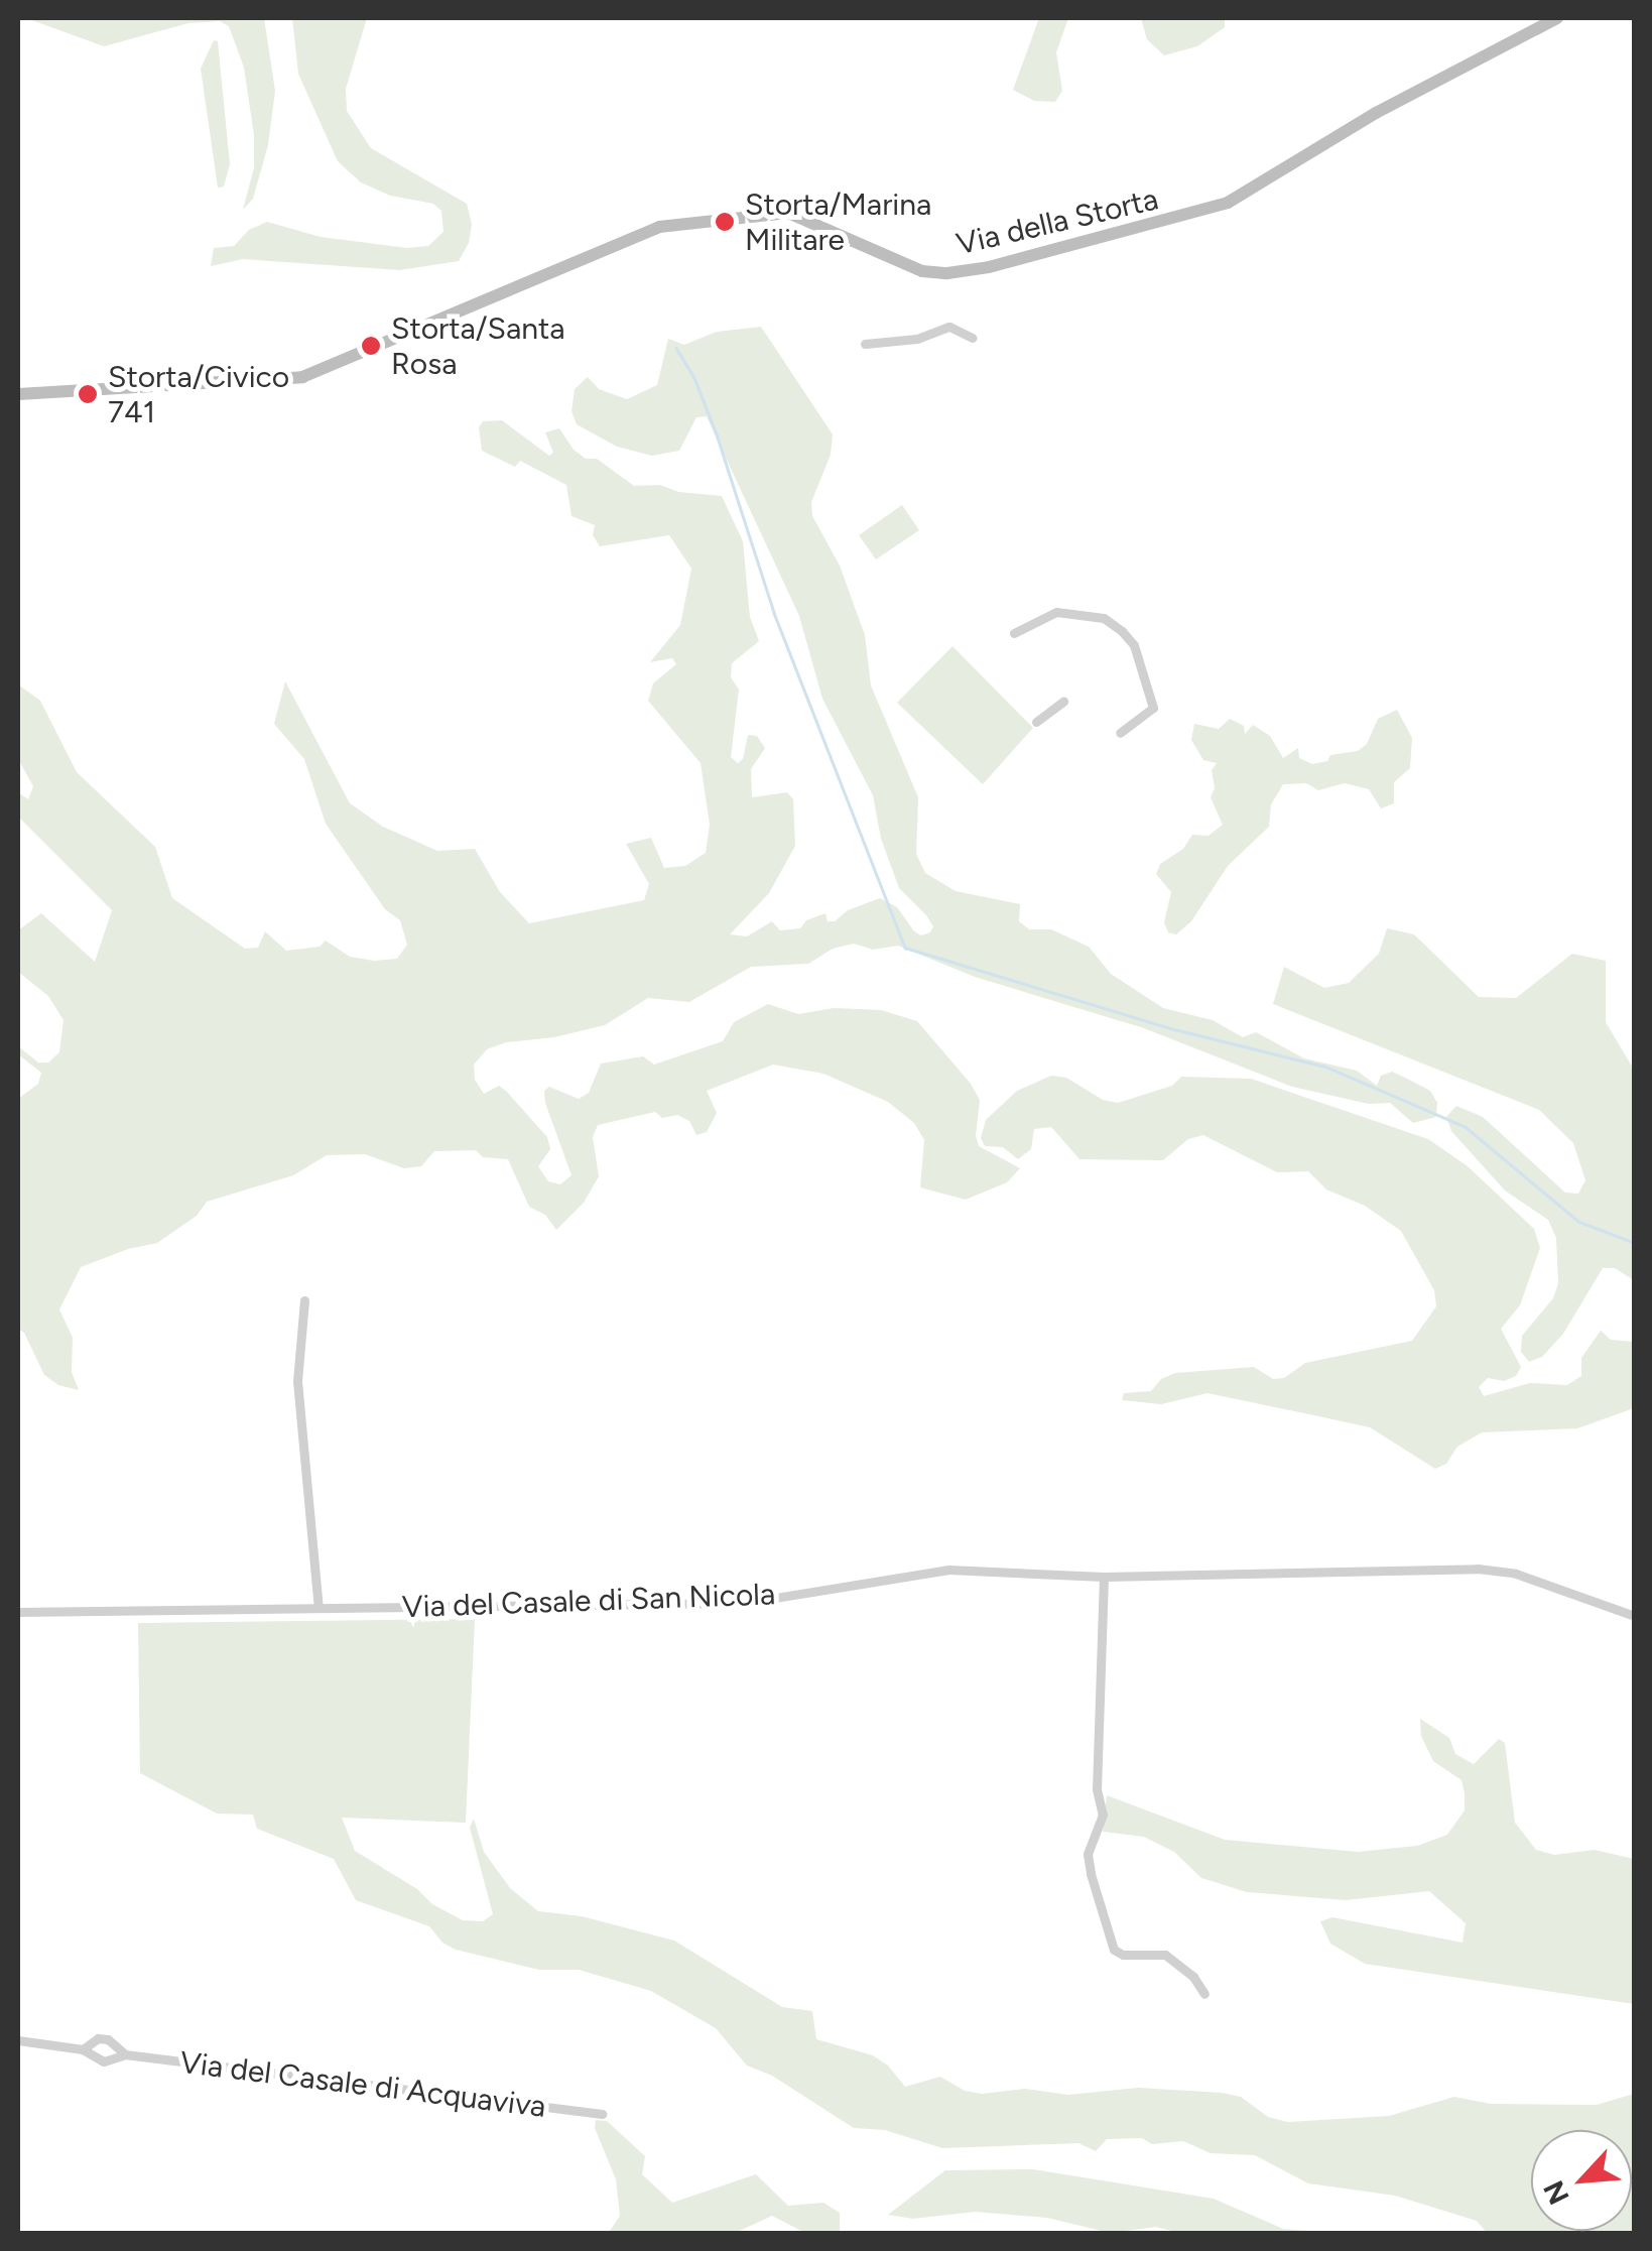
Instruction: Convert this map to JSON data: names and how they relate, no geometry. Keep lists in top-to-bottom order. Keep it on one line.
{"streets":{"main road":["Via della Storta"],"street":["Via del Casale di San Nicola","Via del Casale di Acquaviva"]},"places":["Storta/Marina Militare","Storta/Santa Rosa","Storta/Civico 741"],"north":"bottom left"}
